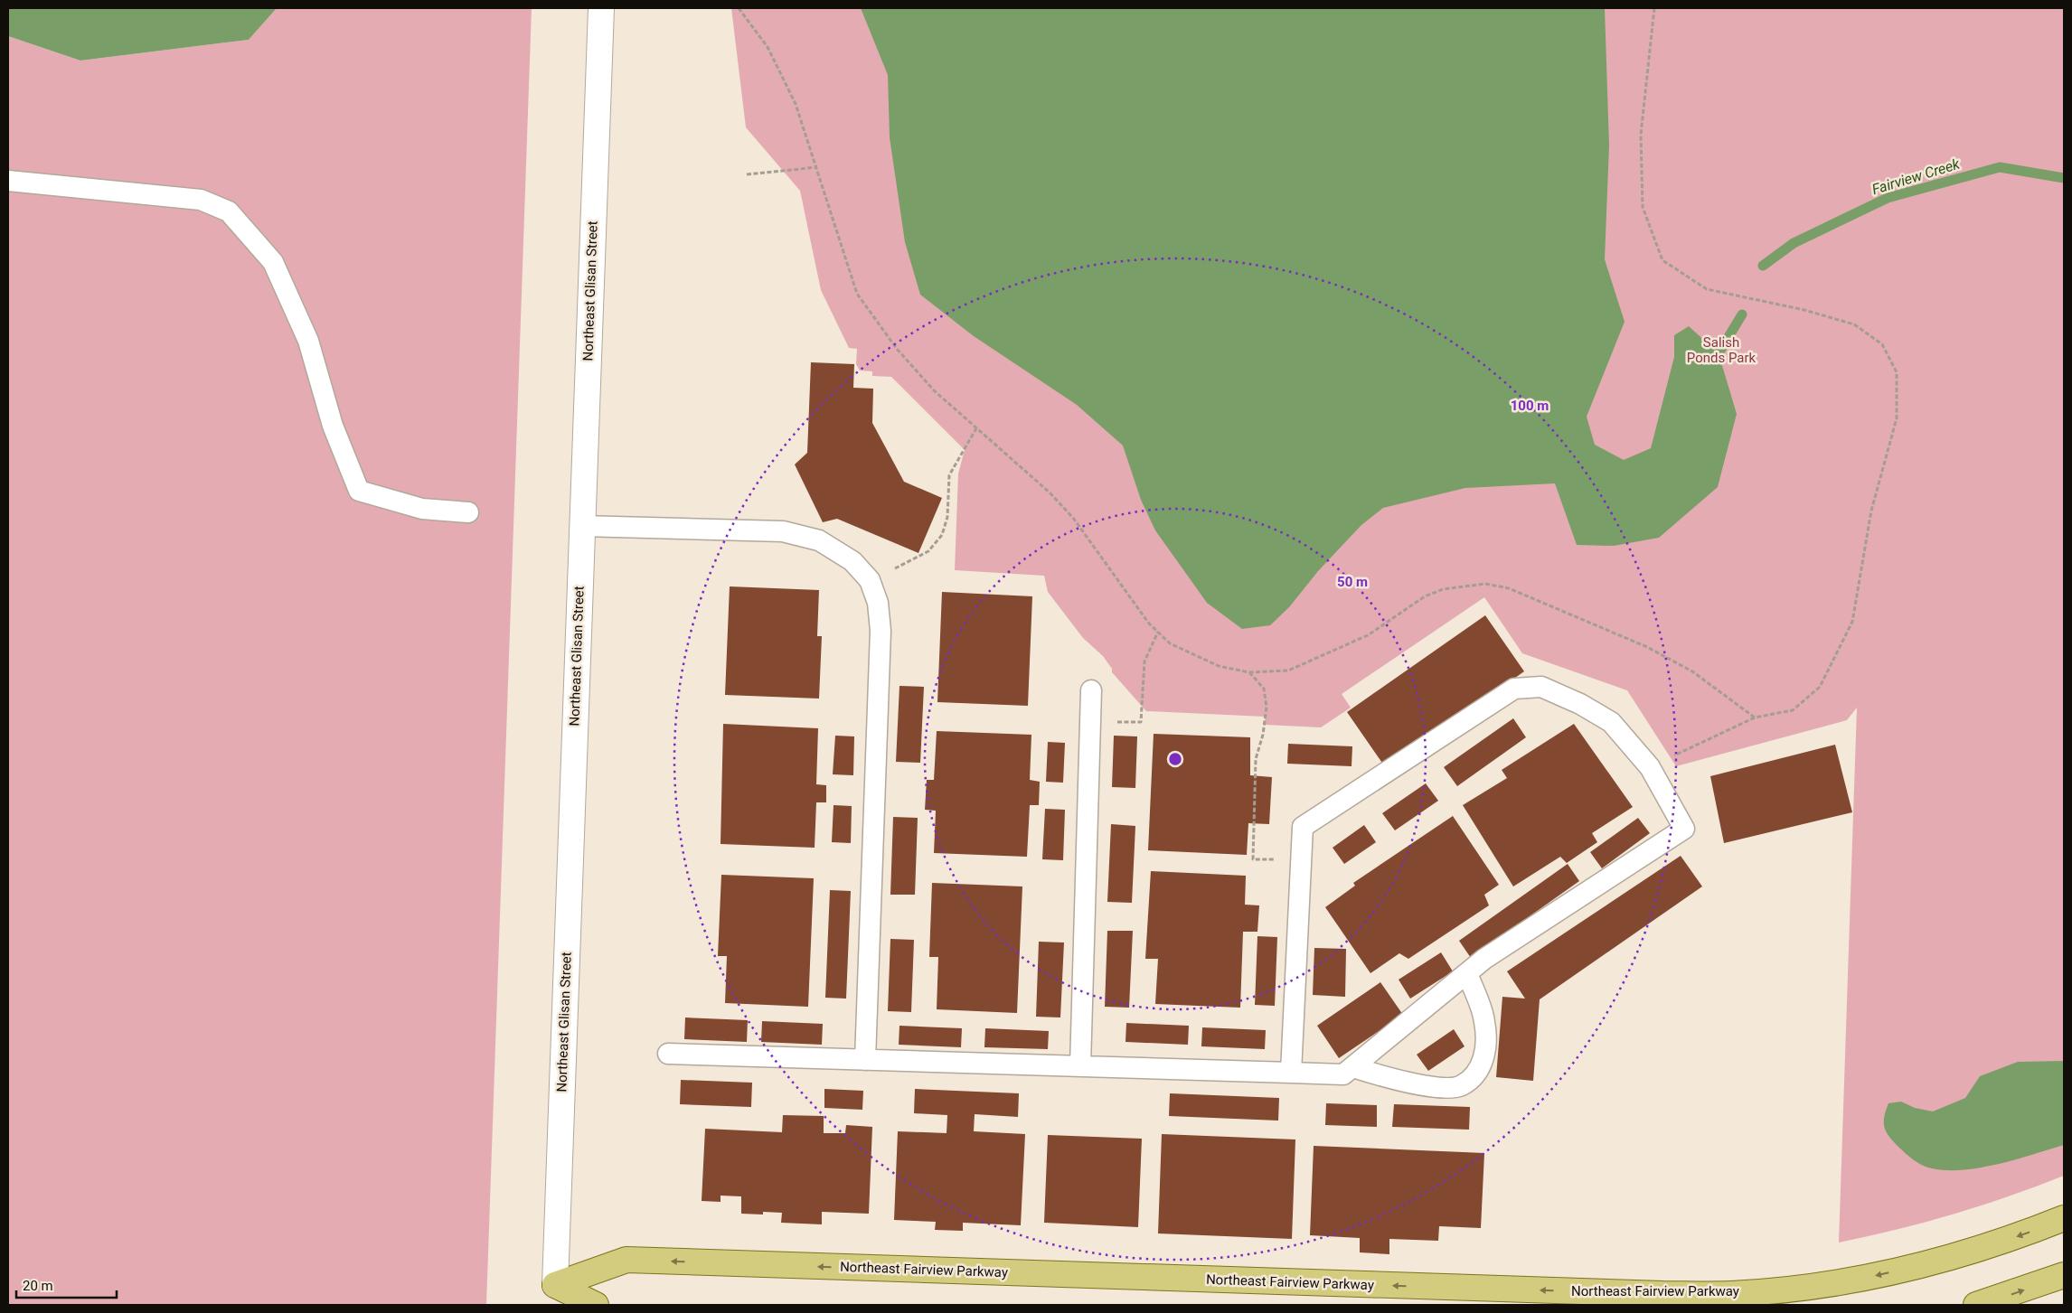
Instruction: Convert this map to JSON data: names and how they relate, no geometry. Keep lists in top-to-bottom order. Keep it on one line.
{"streets":{"main road":["Northeast Glisan Street","Northeast Fairview Parkway"]},"crossings":[["Northeast Glisan Street","Northeast Fairview Parkway"]],"one_way":["Northeast Fairview Parkway"],"water":["Fairview Creek"],"parks":["Salish Ponds Park"],"scale_bar":"20 m","rings":["100 m","50 m"]}
